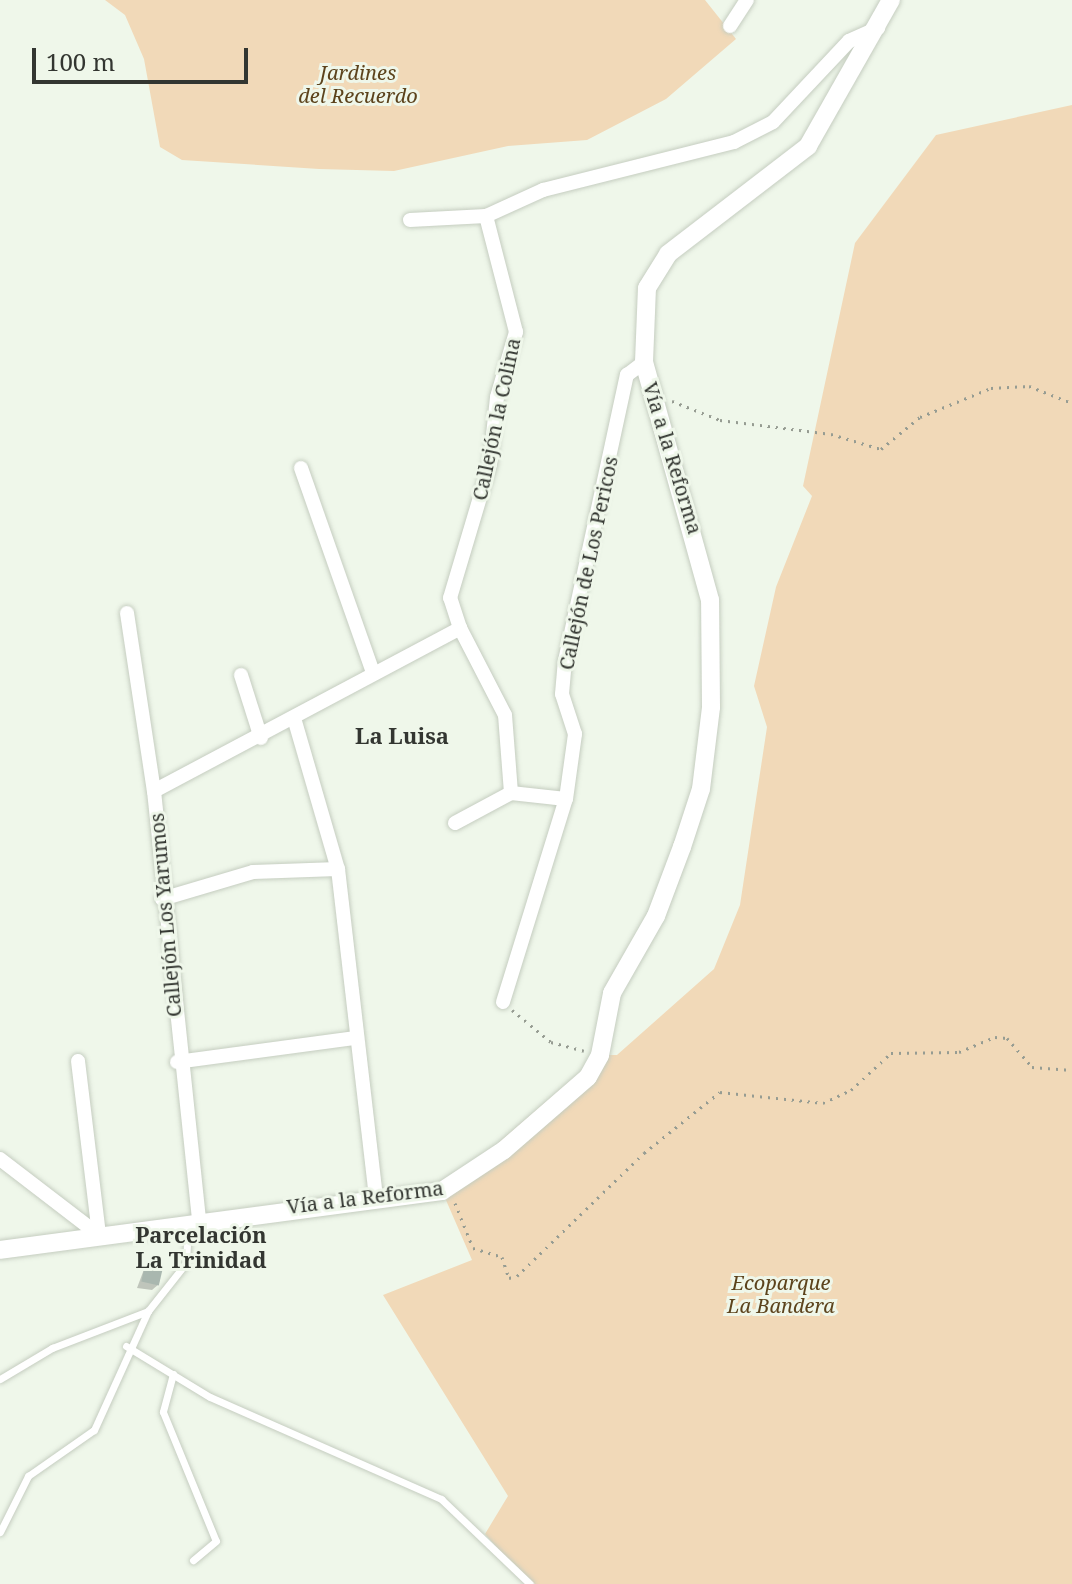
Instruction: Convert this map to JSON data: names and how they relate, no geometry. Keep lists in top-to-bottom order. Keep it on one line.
{"streets":{"street":["Callejón la Colina","Vía a la Reforma","Callejón de Los Pericos","Callejón Los Yarumos"]},"crossings":[["Vía a la Reforma","Callejón de Los Pericos"],["Vía a la Reforma","Callejón Los Yarumos"]],"districts":["La Luisa","Parcelación La Trinidad"],"parks":["Jardines del Recuerdo","Ecoparque La Bandera"],"scale_bar":"100 m"}
